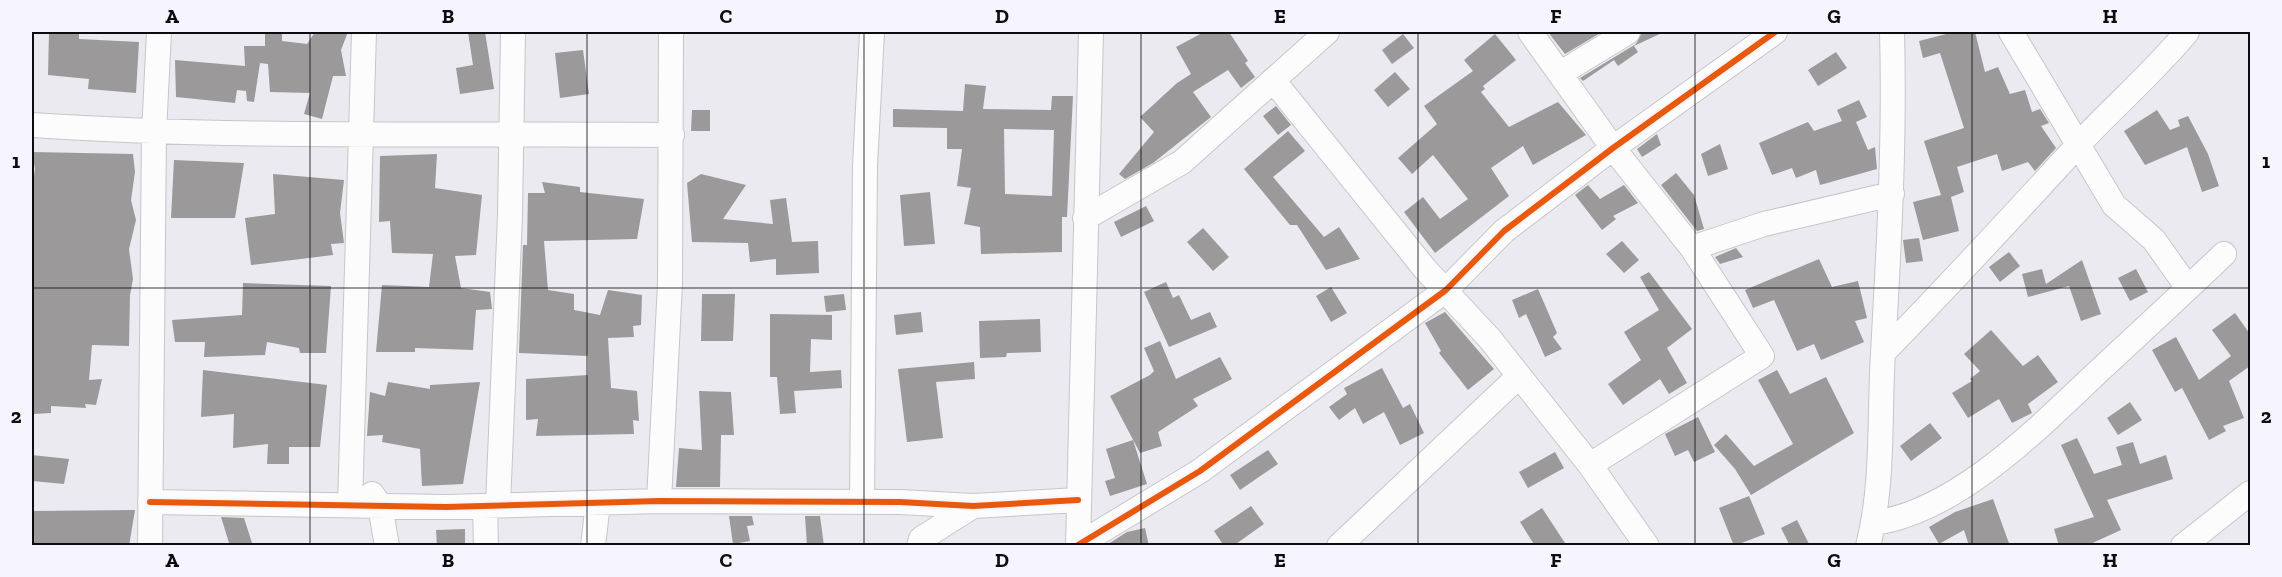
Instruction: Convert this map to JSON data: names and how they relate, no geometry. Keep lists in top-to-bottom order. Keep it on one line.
{"grid":{"columns":["A","B","C","D","E","F","G","H"],"rows":["1","2"]}}
